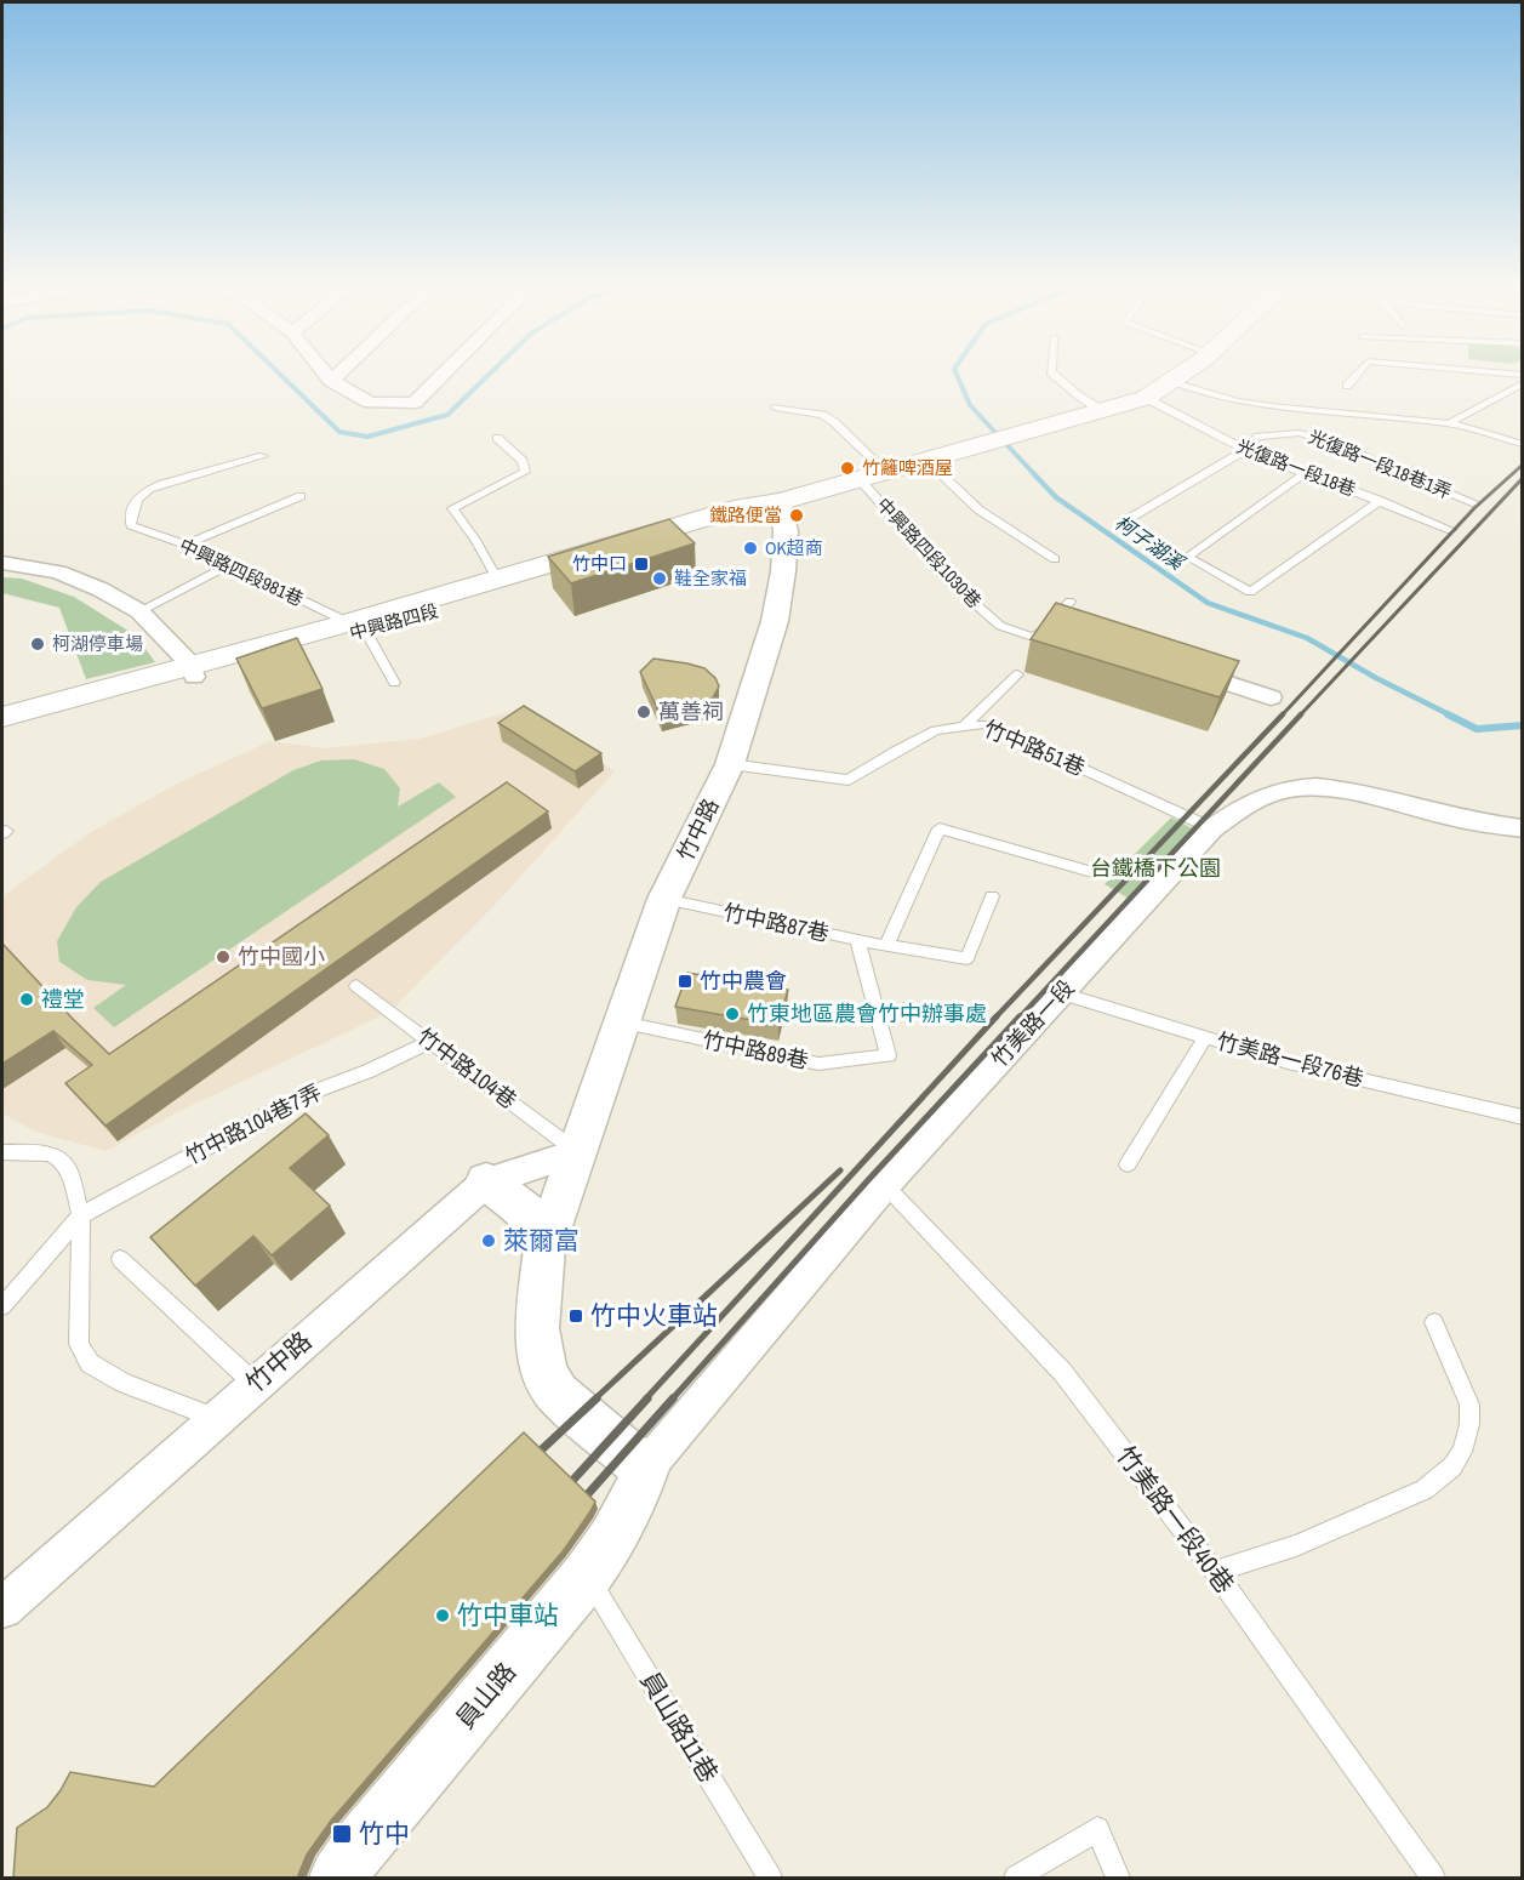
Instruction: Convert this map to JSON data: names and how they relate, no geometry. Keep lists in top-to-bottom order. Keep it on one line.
{"streets":{"main road":["中興路四段"],"street":["竹中路","竹美路一段","員山路"],"lane":["光復路一段18巷1弄","光復路一段18巷","中興路四段1030巷","中興路四段981巷","竹中路51巷","竹中路87巷","竹中路89巷","竹美路一段76巷","竹中路104巷","竹中路104巷7弄","竹美路一段40巷","員山路11巷"]},"crossings":[["光復路一段18巷1弄","光復路一段18巷"],["光復路一段18巷","中興路四段"],["中興路四段1030巷","中興路四段"],["中興路四段981巷","中興路四段"],["中興路四段","竹中路"],["竹中路51巷","竹中路"],["竹中路51巷","竹美路一段"],["竹中路","竹中路87巷"],["竹中路","竹美路一段"],["竹中路","竹中路89巷"],["竹中路","竹中路104巷"],["竹中路","員山路"],["竹中路87巷","竹中路89巷"],["竹美路一段","竹美路一段76巷"],["竹美路一段","竹美路一段40巷"],["竹美路一段","員山路"],["竹中路104巷","竹中路104巷7弄"],["員山路","員山路11巷"]],"water":["柯子湖溪"],"parks":["台鐵橋下公園"],"places":{"other":["竹籬啤酒屋","鐵路便當","OK超商","鞋全家福","柯湖停車場","萬善祠","竹中國小","禮堂","竹東地區農會竹中辦事處","萊爾富","竹中車站"],"transit":["竹中口","竹中農會","竹中火車站","竹中"]}}
